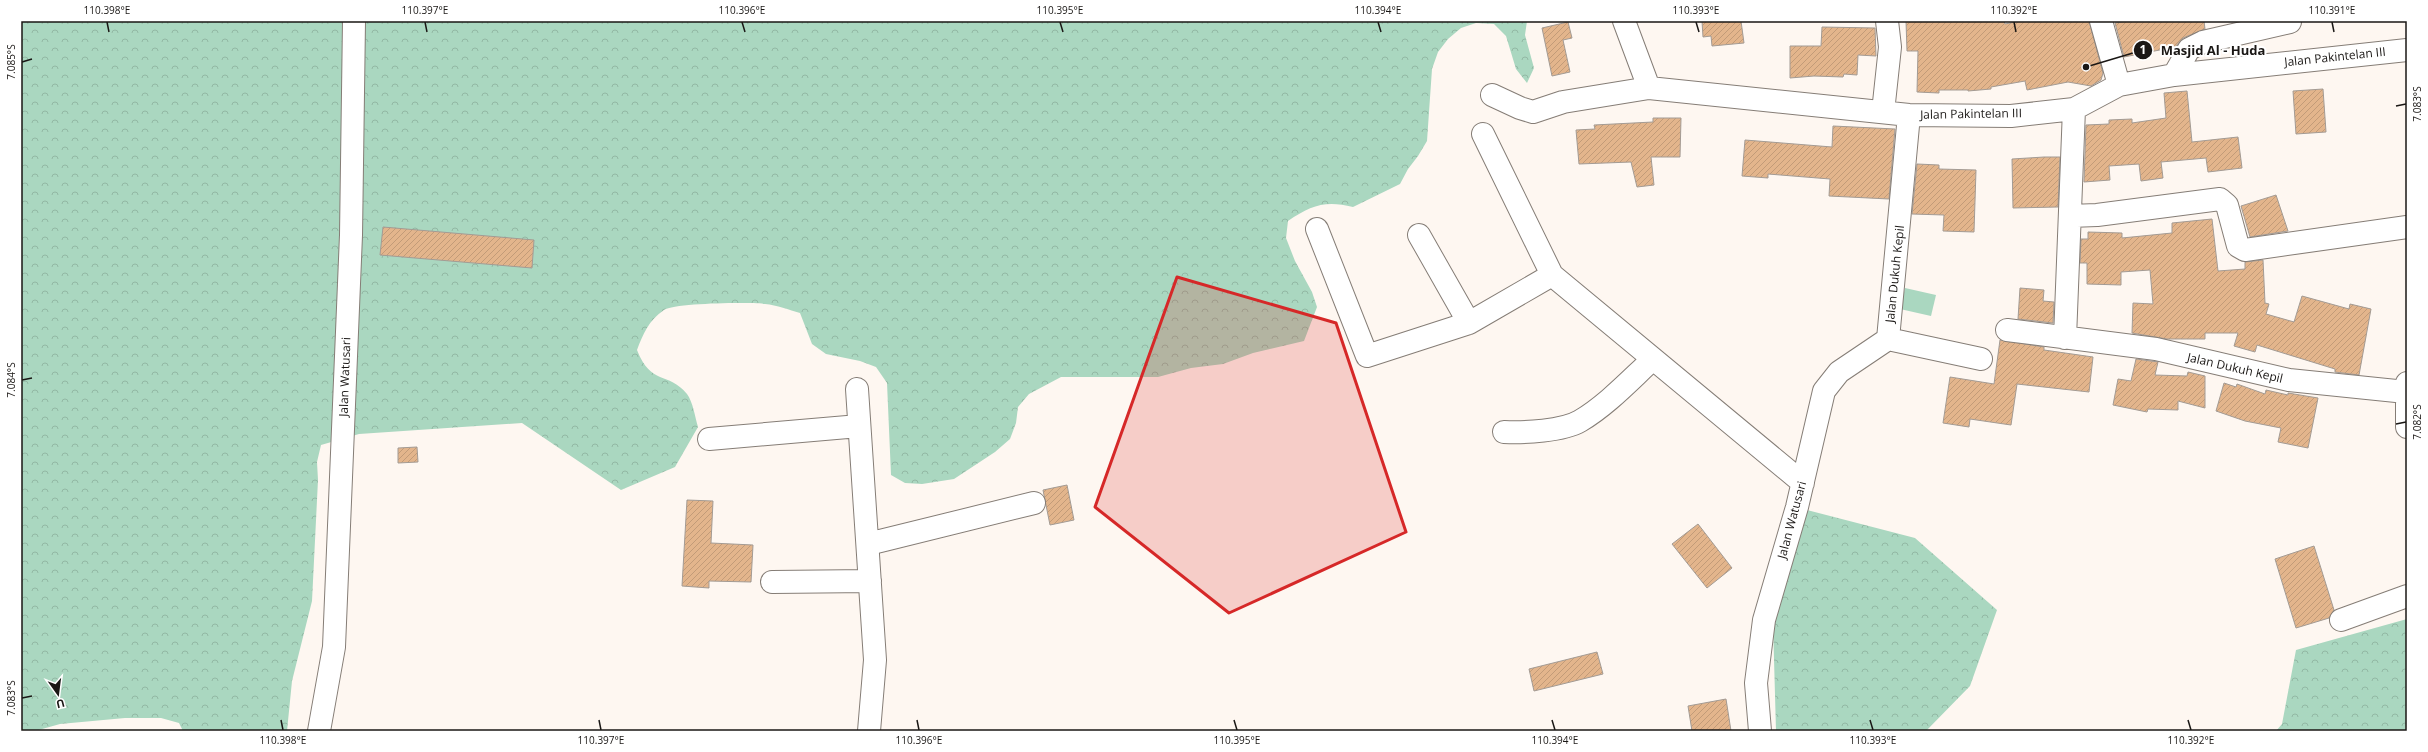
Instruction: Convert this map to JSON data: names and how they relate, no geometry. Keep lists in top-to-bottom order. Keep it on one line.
{"streets":{"street":["Jalan Pakintelan III","Jalan Dukuh Kepil","Jalan Watusari"]},"crossings":[["Jalan Pakintelan III","Jalan Dukuh Kepil"],["Jalan Dukuh Kepil","Jalan Watusari"]],"places":["Masjid Al - Huda"],"north":"bottom","coordinates":["110.398°E","110.397°E","110.396°E","110.395°E","110.394°E","110.393°E","110.392°E","110.391°E","7.085°S","7.083°S","7.084°S","7.082°S"]}
